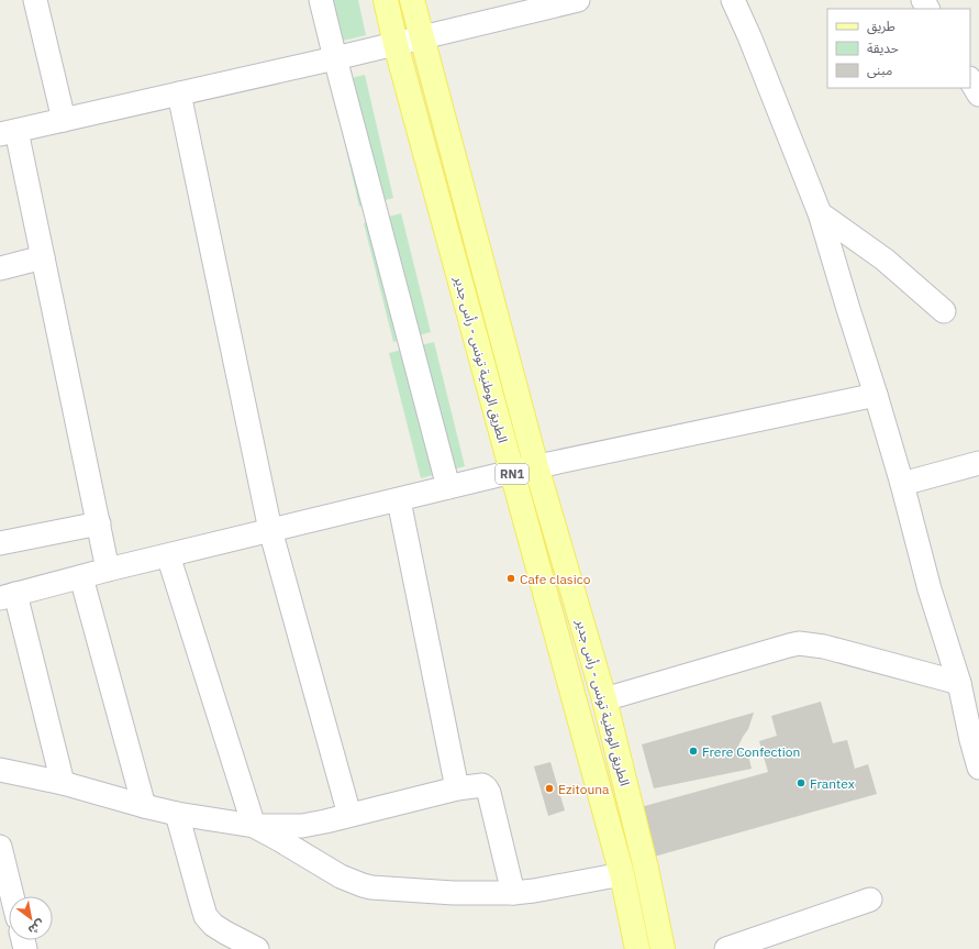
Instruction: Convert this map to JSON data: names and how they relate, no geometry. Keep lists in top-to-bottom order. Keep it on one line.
{"streets":{"main road":["الطريق الوطنية تونس - رأس جدير","RN1"]},"places":["Cafe clasico","Frere Confection","Frantex","Ezitouna"],"legend":["طريق","حديقة","مبنى"],"north":"bottom right"}
